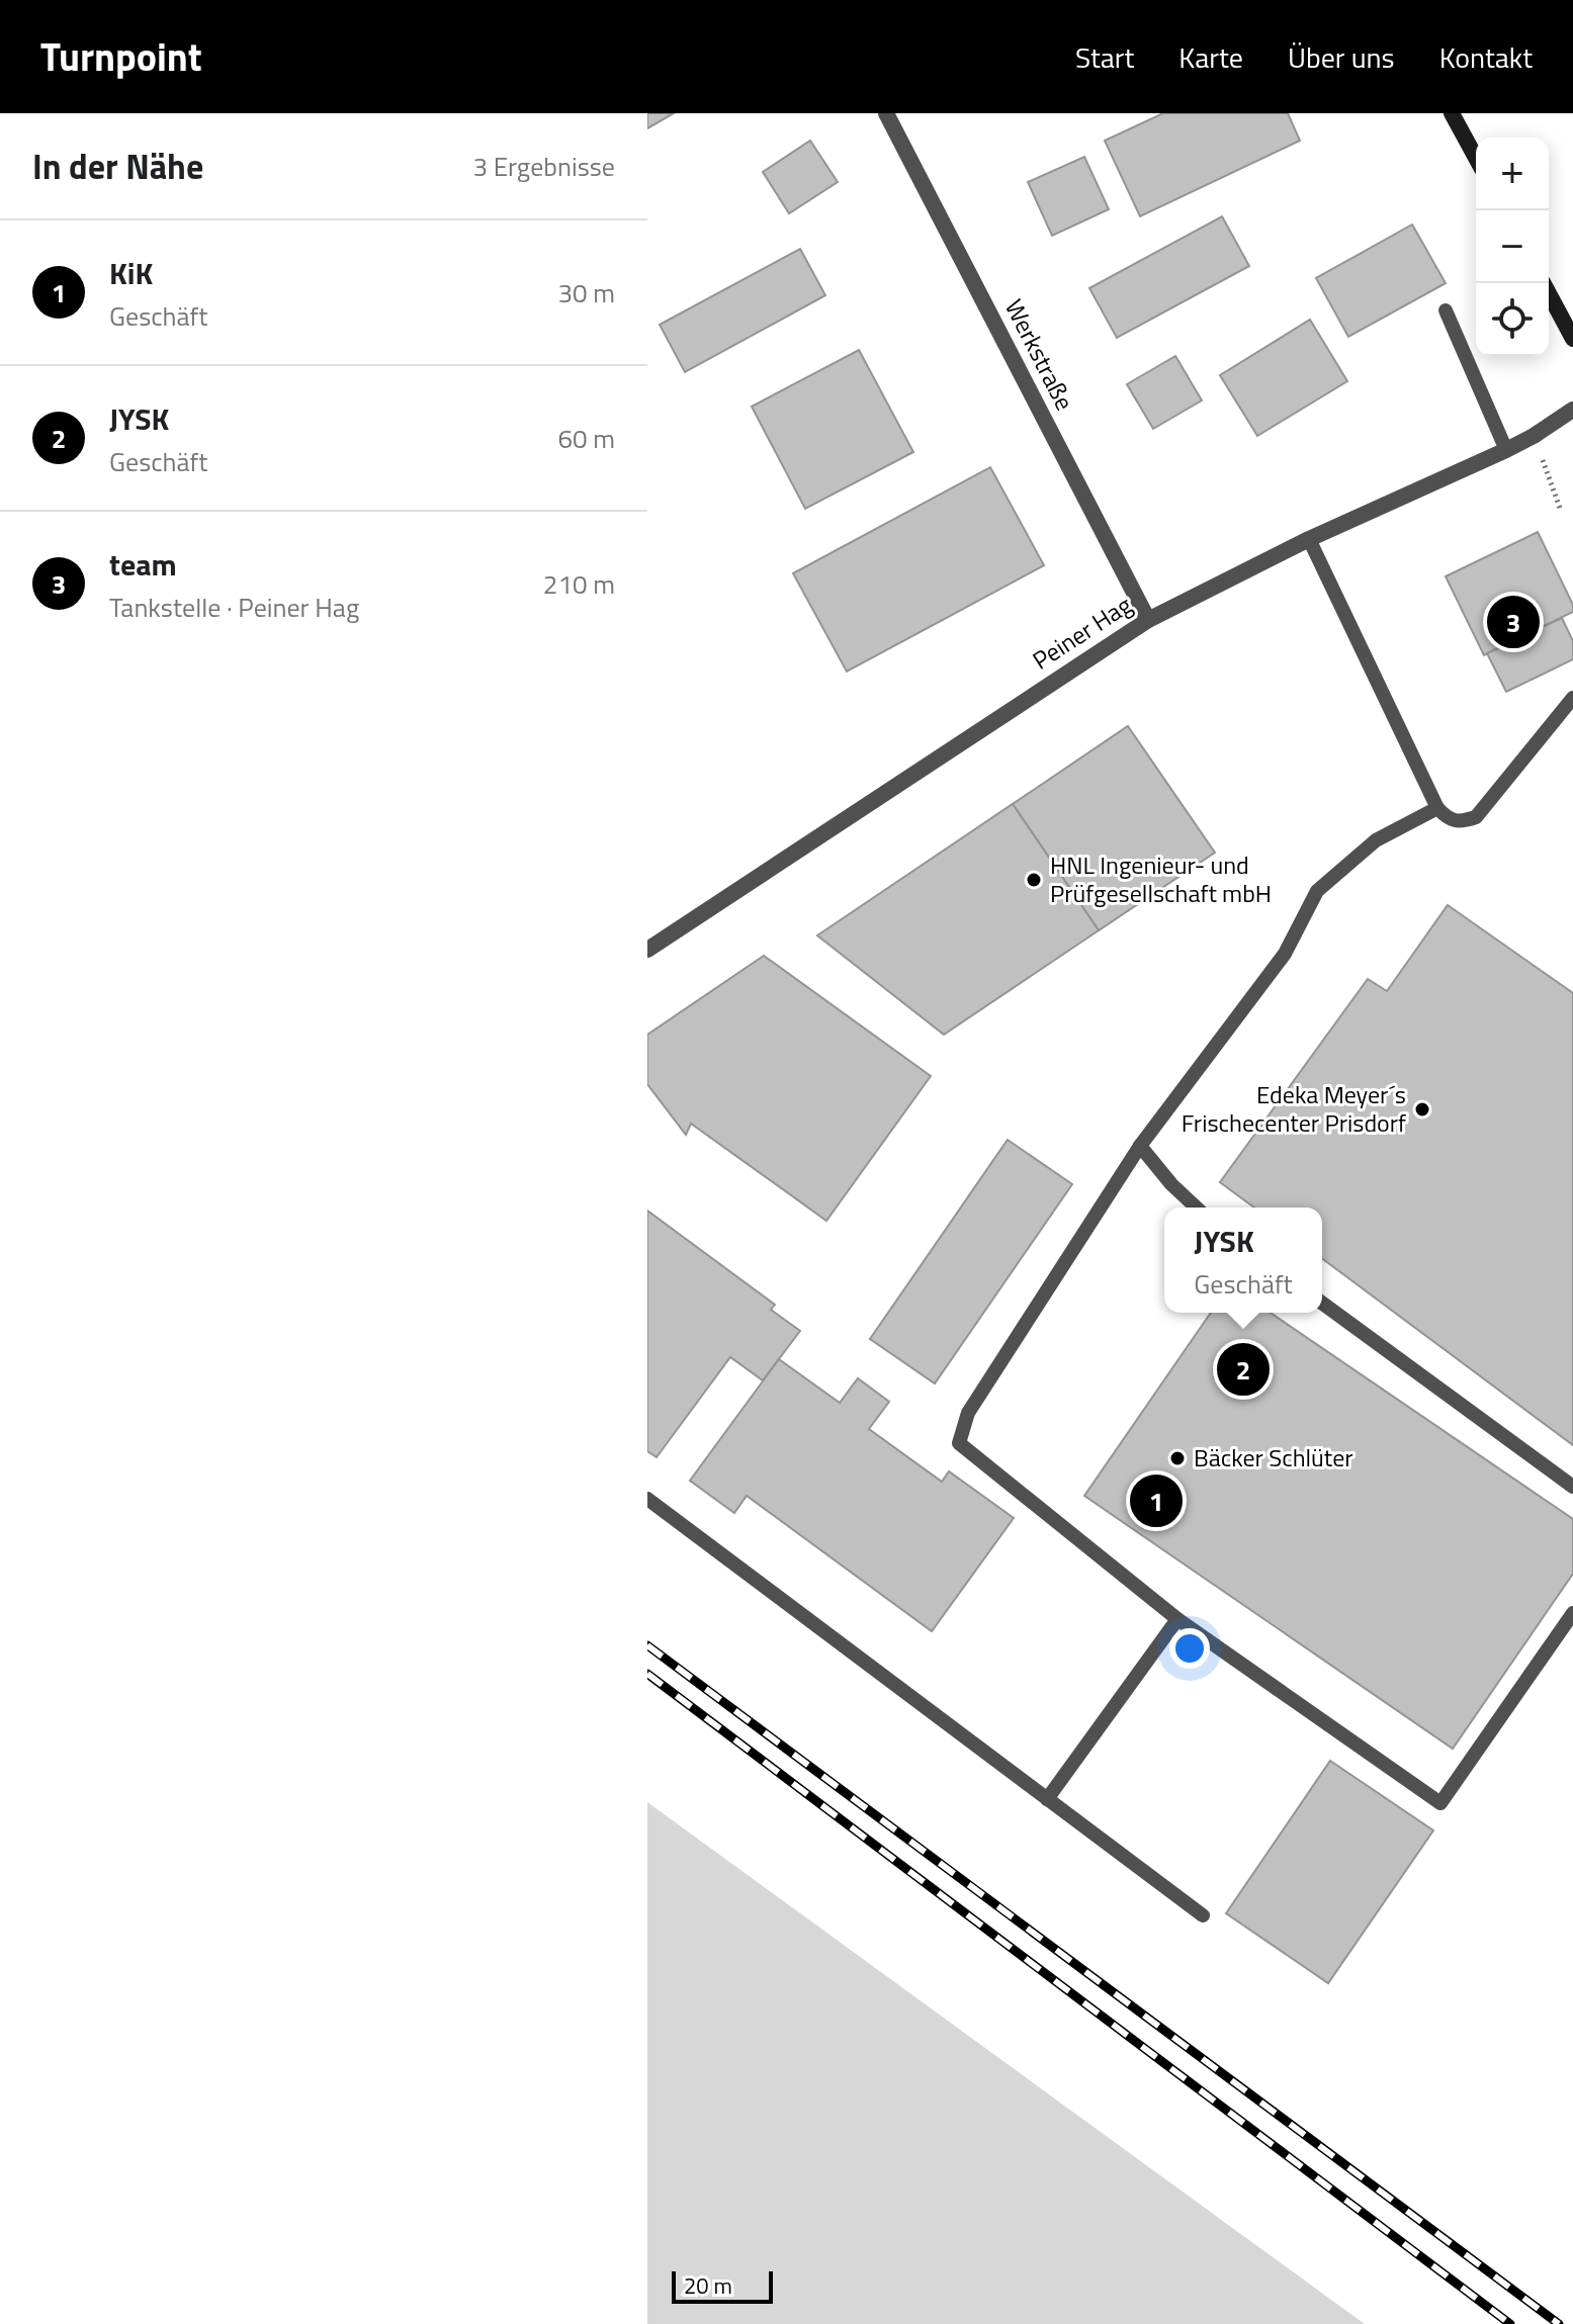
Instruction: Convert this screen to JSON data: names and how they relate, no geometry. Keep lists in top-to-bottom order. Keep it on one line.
{"streets":{"street":["Werkstraße","Peiner Hag"]},"crossings":[["Werkstraße","Peiner Hag"]],"places":["HNL Ingenieur- und Prüfgesellschaft mbH","Edeka Meyer´s Frischecenter Prisdorf","Bäcker Schlüter"],"scale_bar":"20 m","page":{"header":"Turnpoint","nav":["Start","Karte","Über uns","Kontakt"],"heading":["In der Nähe","3 Ergebnisse"],"map_buttons":["+","−"],"list":[{"mark":"1","name":"KiK","note":"Geschäft","value":"30 m"},{"mark":"2","name":"JYSK","note":"Geschäft","value":"60 m"},{"mark":"3","name":"team","note":"Tankstelle · Peiner Hag","value":"210 m"}],"pins":["3","2","1"],"popup":["JYSK","Geschäft"],"scale":"20 m"}}
